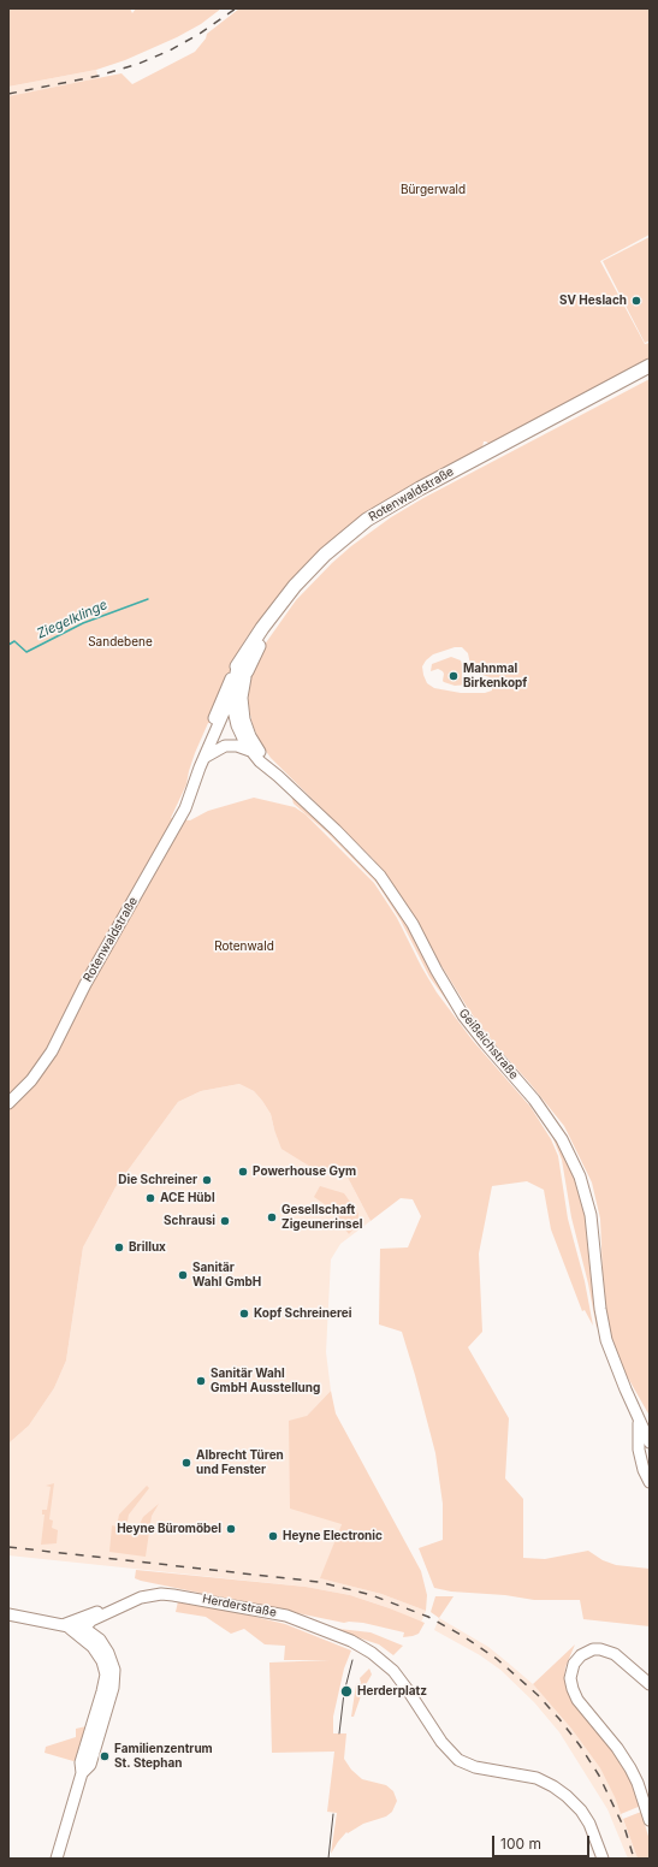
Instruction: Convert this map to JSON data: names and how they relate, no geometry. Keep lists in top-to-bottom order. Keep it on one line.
{"streets":{"highway":["Rotenwaldstraße"],"main road":["Geißeichstraße","Herderstraße"]},"crossings":[["Rotenwaldstraße","Geißeichstraße"]],"water":["Ziegelklinge"],"parks":["Bürgerwald","Sandebene","Rotenwald"],"places":["SV Heslach","Mahnmal Birkenkopf","Powerhouse Gym","Die Schreiner","ACE Hübl","Gesellschaft Zigeunerinsel","Schrausi","Brillux","Sanitär Wahl GmbH","Kopf Schreinerei","Sanitär Wahl GmbH Ausstellung","Albrecht Türen und Fenster","Heyne Büromöbel","Heyne Electronic","Herderplatz","Familienzentrum St. Stephan"],"scale_bar":"100 m"}
